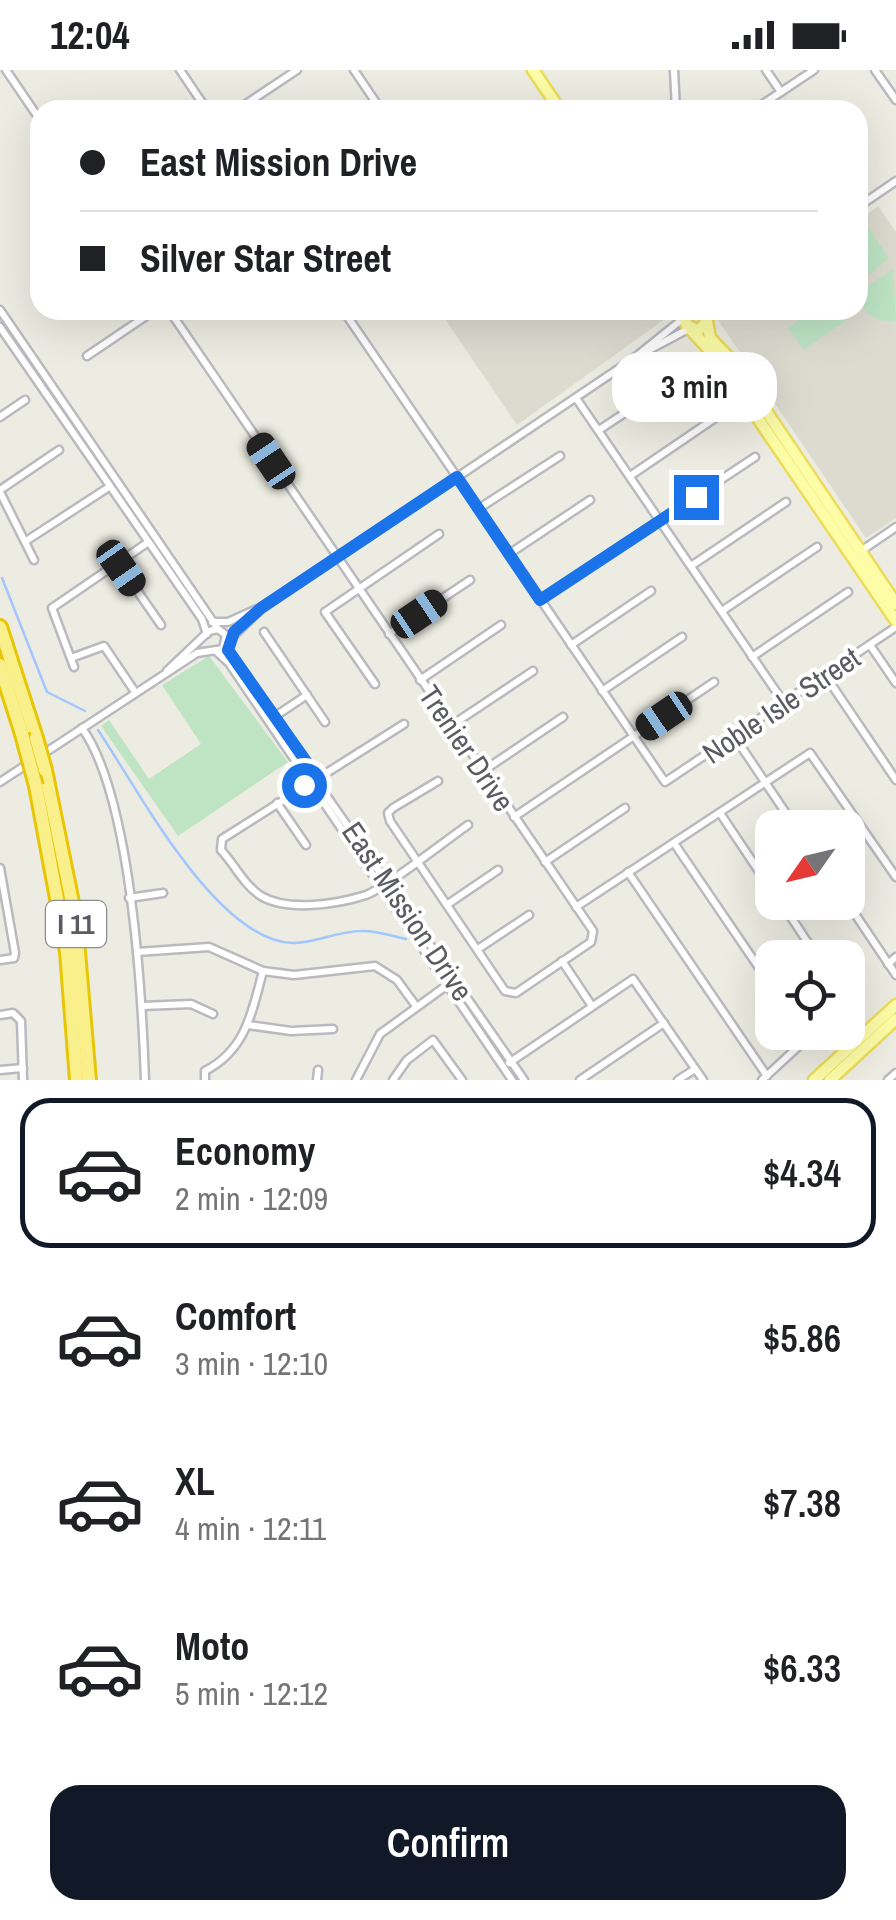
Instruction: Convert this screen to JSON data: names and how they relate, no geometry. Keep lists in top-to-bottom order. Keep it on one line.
{"streets":{"highway":["I 11"],"street":["Noble Isle Street","Trenier Drive","East Mission Drive"]},"north":"bottom left","page":{"status":"12:04","banner":["East Mission Drive","Silver Star Street"],"bubble":"3 min","list":[{"name":"Economy","note":"2 min · 12:09","value":"$4.34"},{"name":"Comfort","note":"3 min · 12:10","value":"$5.86"},{"name":"XL","note":"4 min · 12:11","value":"$7.38"},{"name":"Moto","note":"5 min · 12:12","value":"$6.33"}],"buttons":"Confirm"}}
